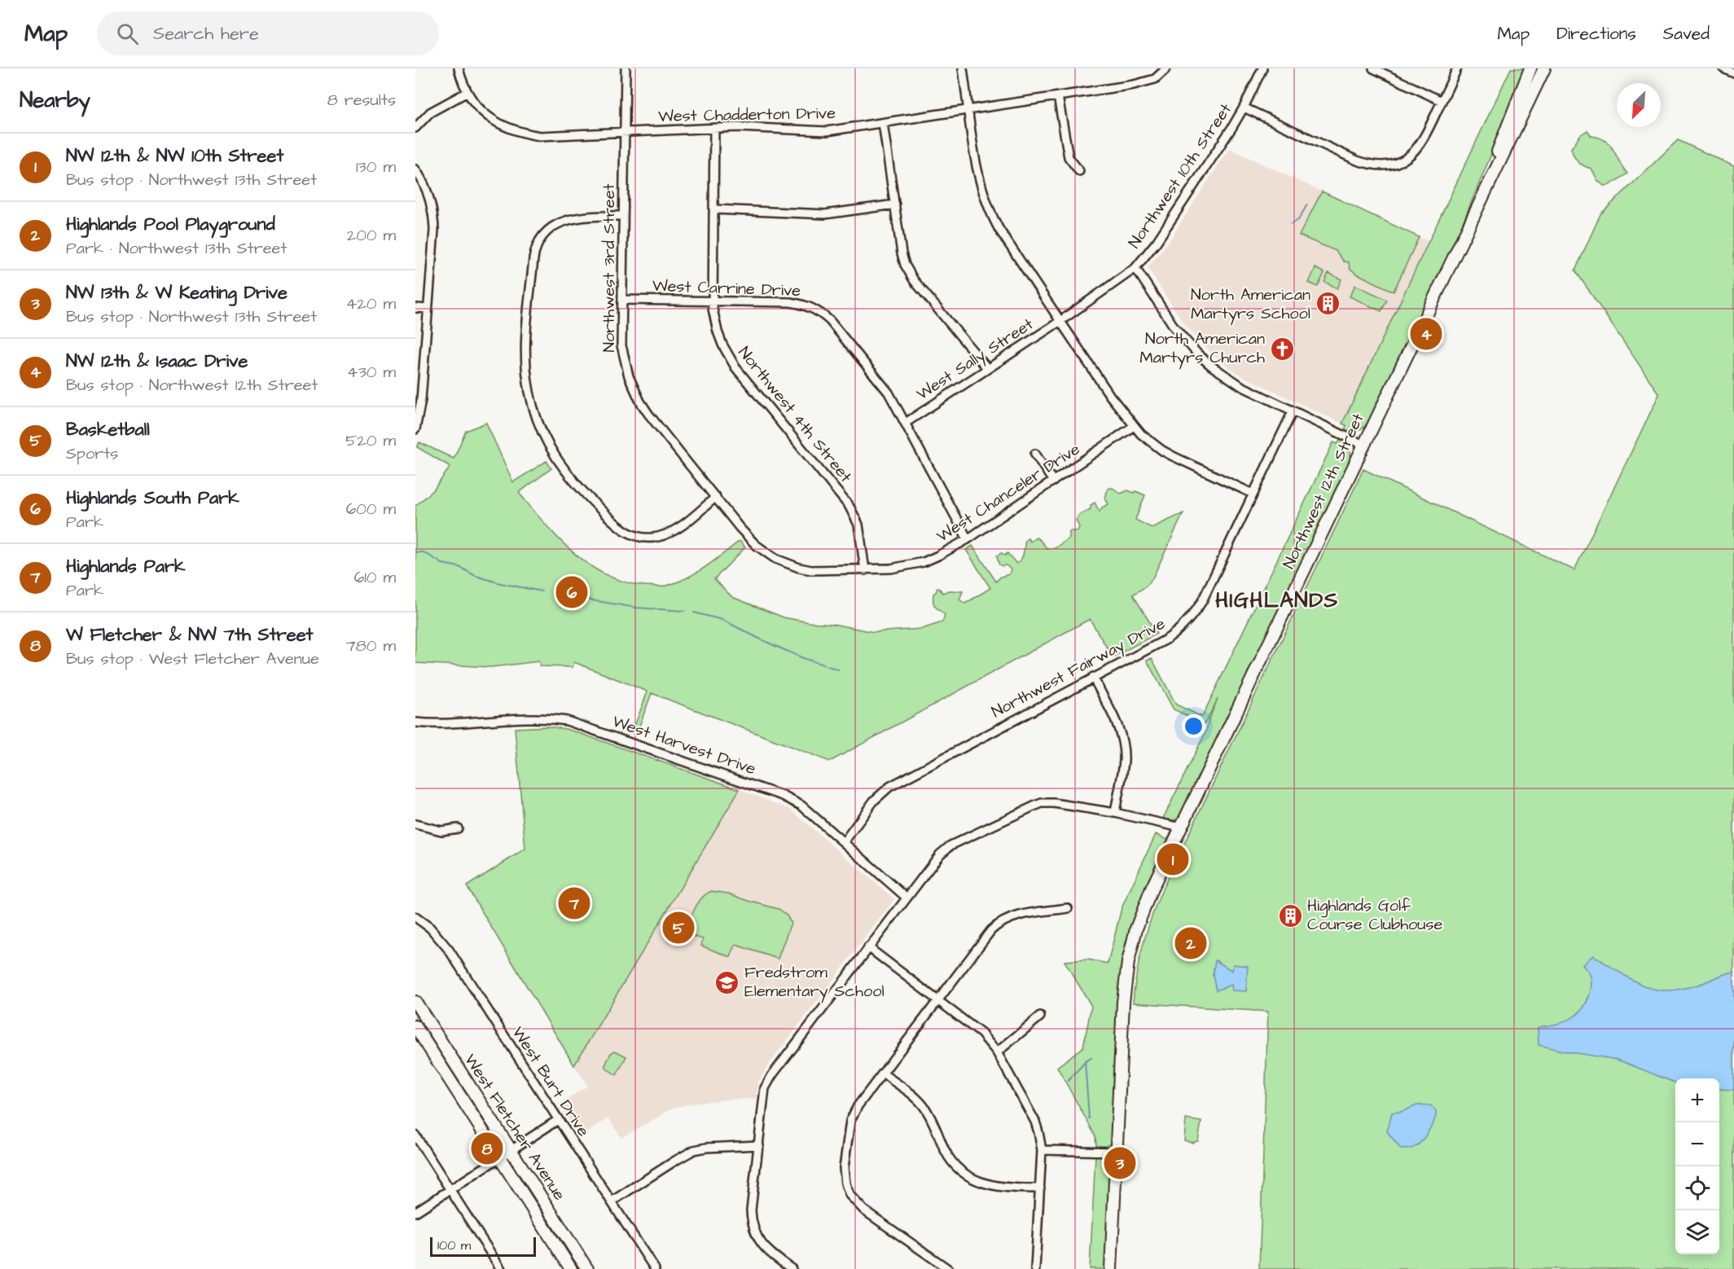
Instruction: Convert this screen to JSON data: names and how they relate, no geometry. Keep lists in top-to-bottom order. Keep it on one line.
{"streets":{"main road":["Northwest 12th Street","West Fletcher Avenue"],"street":["West Chadderton Drive","Northwest 10th Street","Northwest 3rd Street","West Carrine Drive","West Sally Street","Northwest 4th Street","West Chanceler Drive","Northwest Fairway Drive","West Harvest Drive","West Burt Drive"]},"crossings":[["West Chadderton Drive","Northwest 3rd Street"],["West Chadderton Drive","Northwest 4th Street"],["Northwest 10th Street","West Sally Street"],["Northwest 3rd Street","West Carrine Drive"],["Northwest 3rd Street","West Chanceler Drive"],["West Carrine Drive","West Sally Street"],["West Carrine Drive","Northwest 4th Street"],["West Carrine Drive","West Chanceler Drive"],["Northwest 4th Street","West Chanceler Drive"],["Northwest Fairway Drive","West Harvest Drive"]],"districts":["HIGHLANDS"],"places":{"building":["North American Martyrs School","Highlands Golf Course Clubhouse"],"church":["North American Martyrs Church"],"school or university":["Fredstrom Elementary School"]},"scale_bar":"100 m","north":"bottom left","page":{"header":"Map","search":"Search here","nav":["Map","Directions","Saved"],"heading":["Nearby","8 results"],"list":[{"mark":"1","name":"NW 12th & NW 10th Street","note":"Bus stop · Northwest 13th Street","value":"130 m"},{"mark":"2","name":"Highlands Pool Playground","note":"Park · Northwest 13th Street","value":"200 m"},{"mark":"3","name":"NW 13th & W Keating Drive","note":"Bus stop · Northwest 13th Street","value":"420 m"},{"mark":"4","name":"NW 12th & Isaac Drive","note":"Bus stop · Northwest 12th Street","value":"430 m"},{"mark":"5","name":"Basketball","note":"Sports","value":"520 m"},{"mark":"6","name":"Highlands South Park","note":"Park","value":"600 m"},{"mark":"7","name":"Highlands Park","note":"Park","value":"610 m"},{"mark":"8","name":"W Fletcher & NW 7th Street","note":"Bus stop · West Fletcher Avenue","value":"780 m"}],"pins":["4","6","1","7","5","2","8","3"],"map_buttons":["+","−"],"scale":"100 m"}}
